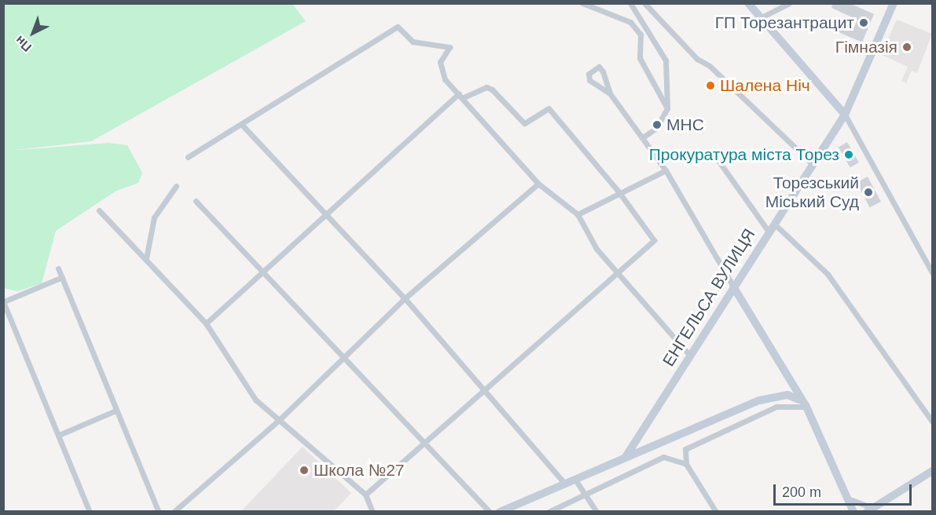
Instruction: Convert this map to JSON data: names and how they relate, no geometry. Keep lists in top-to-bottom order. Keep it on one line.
{"streets":{"street":["ЕНГЕЛЬСА ВУЛИЦЯ"]},"places":["ГП Торезантрацит","Гімназія","Шалена Нiч","МНС","Прокуратура міста Торез","Торезський Міський Суд","Школа №27"],"scale_bar":"200 m","north":"bottom left"}
